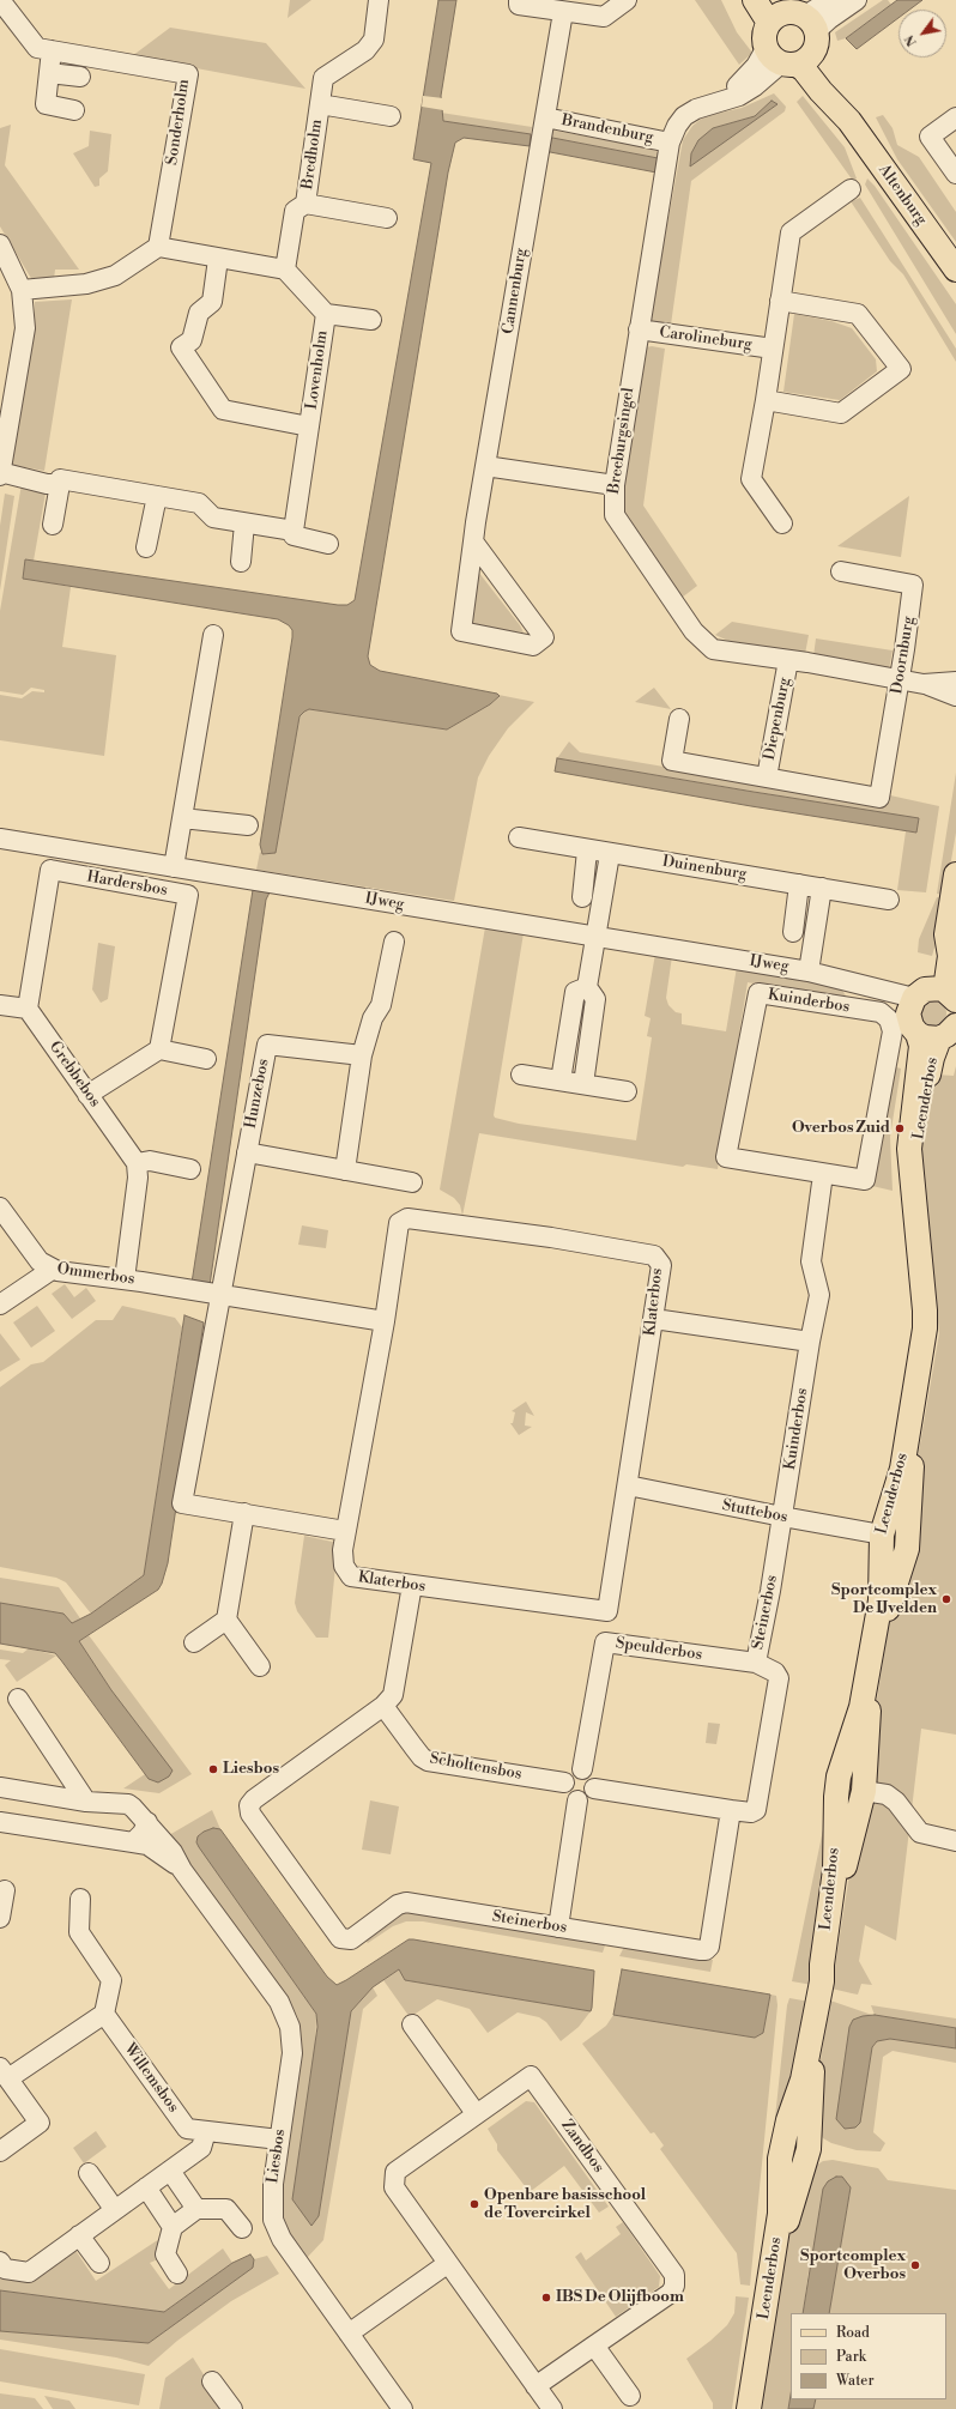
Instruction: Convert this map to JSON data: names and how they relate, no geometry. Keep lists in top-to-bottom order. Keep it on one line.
{"streets":{"main road":["Altenburg","Leenderbos"],"street":["Sonderholm","Brandenburg","Bredholm","Cannenburg","Carolineburg","Lovenholm","Breeburgsingel","Doornburg","Diepenburg","Duinenburg","Hardersbos","IJweg","Kuinderbos","Grebbebos","Hunzebos","Ommerbos","Klaterbos","Stuttebos","Steinerbos","Speulderbos","Scholtensbos","Willemsbos","Zandbos","Liesbos"]},"crossings":[["Brandenburg","Cannenburg"],["Brandenburg","Breeburgsingel"],["Altenburg","Breeburgsingel"],["Carolineburg","Breeburgsingel"],["Breeburgsingel","Doornburg"],["Breeburgsingel","Diepenburg"],["Doornburg","Diepenburg"],["Hardersbos","Grebbebos"],["IJweg","Leenderbos"],["Kuinderbos","Stuttebos"],["Kuinderbos","Steinerbos"],["Hunzebos","Ommerbos"],["Leenderbos","Stuttebos"],["Ommerbos","Klaterbos"],["Klaterbos","Stuttebos"],["Klaterbos","Steinerbos"],["Stuttebos","Steinerbos"],["Steinerbos","Speulderbos"],["Steinerbos","Scholtensbos"],["Speulderbos","Scholtensbos"],["Willemsbos","Liesbos"]],"places":["Overbos Zuid","Sportcomplex De IJvelden","Liesbos","Openbare basisschool de Tovercirkel","Sportcomplex Overbos","IBS De Olijfboom"],"legend":["Road","Park","Water"],"north":"bottom left"}
